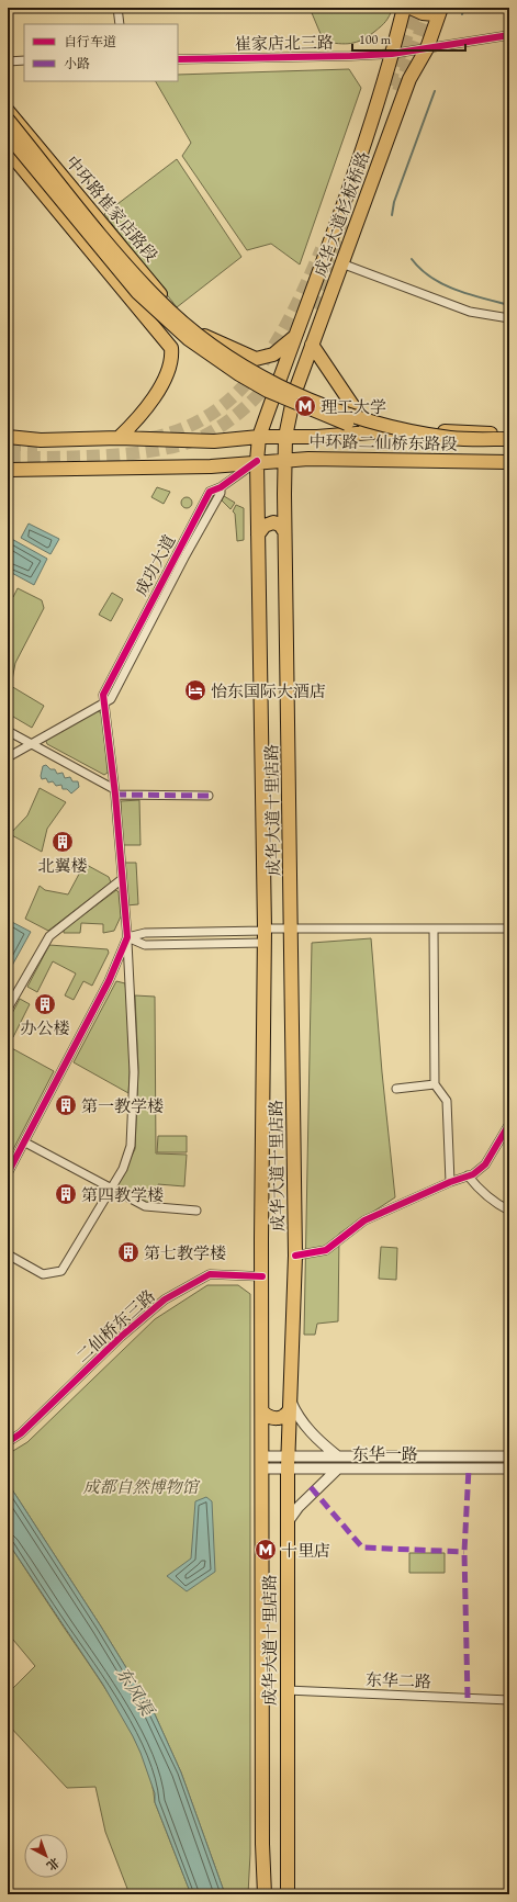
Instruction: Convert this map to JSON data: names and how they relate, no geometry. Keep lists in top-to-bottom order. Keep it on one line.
{"streets":{"main road":["中环路崔家店路段","成华大道杉板桥路","中环路二仙桥东路段","成华大道十里店路"],"street":["崔家店北三路","成功大道","二仙桥东三路","东华一路","东华二路"]},"crossings":[["崔家店北三路","成华大道杉板桥路"],["中环路崔家店路段","成华大道杉板桥路"],["成华大道杉板桥路","中环路二仙桥东路段"],["成华大道杉板桥路","成华大道十里店路"],["中环路二仙桥东路段","成功大道"],["中环路二仙桥东路段","成华大道十里店路"],["成功大道","成华大道十里店路"],["成华大道十里店路","二仙桥东三路"],["成华大道十里店路","东华一路"],["成华大道十里店路","东华二路"]],"water":["东风渠"],"parks":["成都自然博物馆"],"places":{"metro station":["理工大学","十里店"],"hotel":["怡东国际大酒店"],"building":["北翼楼","办公楼","第一教学楼","第四教学楼","第七教学楼"]},"legend":["自行车道","小路"],"scale_bar":"100 m","north":"bottom right"}
